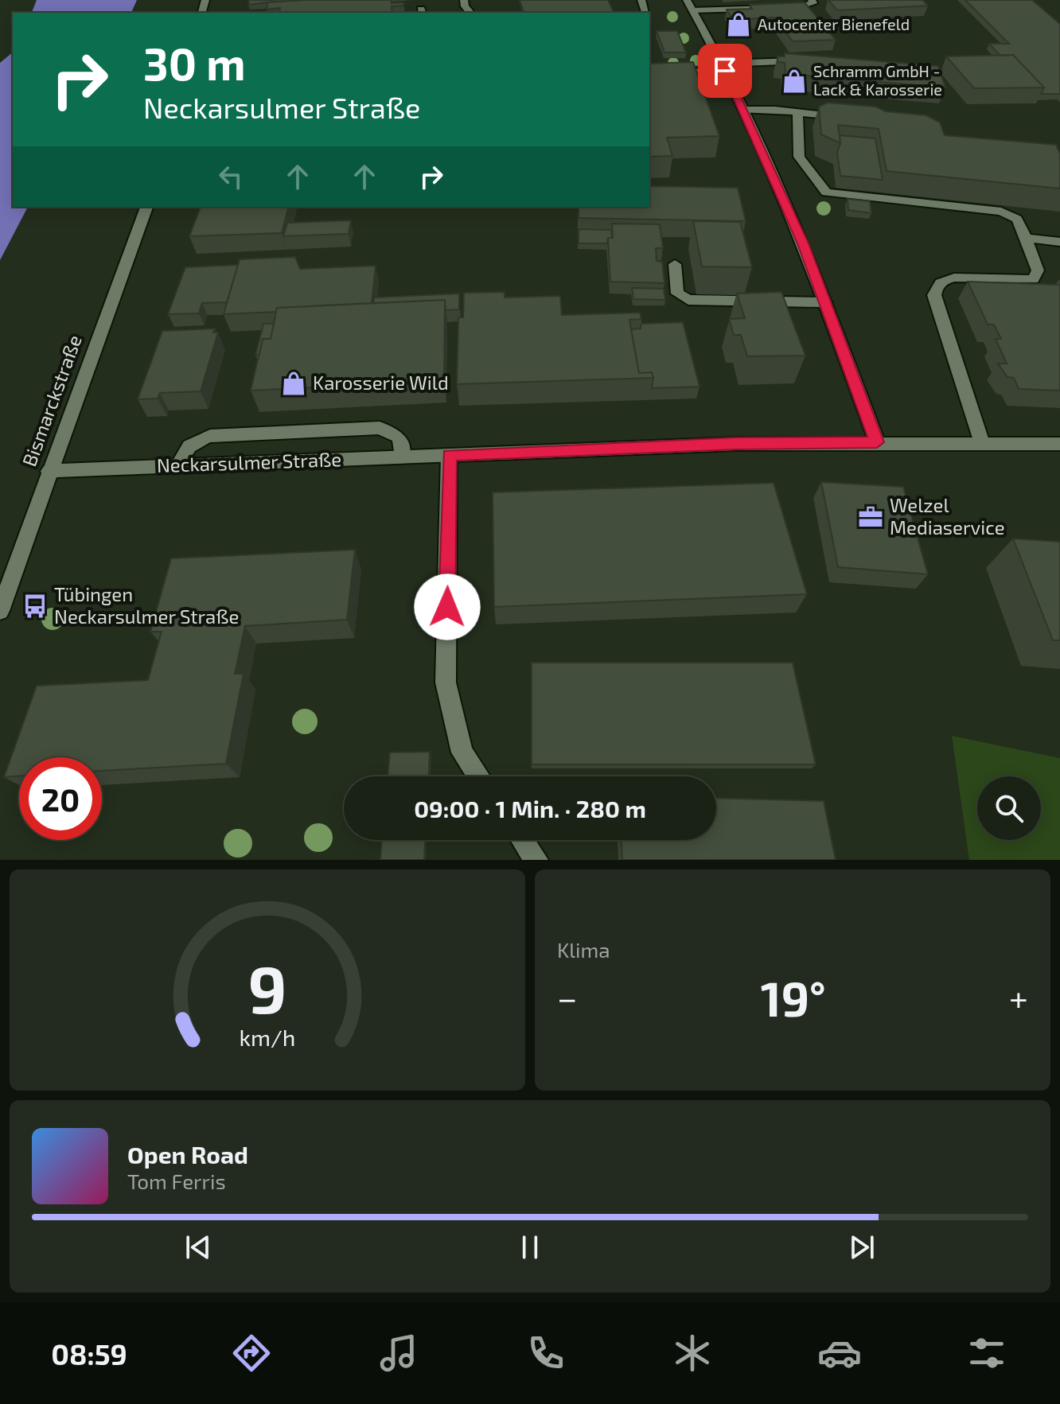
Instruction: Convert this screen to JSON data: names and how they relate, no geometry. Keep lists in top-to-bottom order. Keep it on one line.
{"streets":{"street":["Bismarckstraße","Neckarsulmer Straße"]},"crossings":[["Bismarckstraße","Neckarsulmer Straße"]],"places":{"shop":["Autocenter Bienefeld","Schramm GmbH - Lack & Karosserie","Karosserie Wild"],"office":["Welzel Mediaservice"],"bus stop":["Tübingen Neckarsulmer Straße"]},"page":{"turn":["30 m","Neckarsulmer Straße"],"limit":"20","trip":"09:00 · 1 Min. · 280 m","tile":"Klima","heat":["−","19°","+"],"song":["Open Road","Tom Ferris"],"tabs":"08:59","gauge":["9","km/h"]}}
